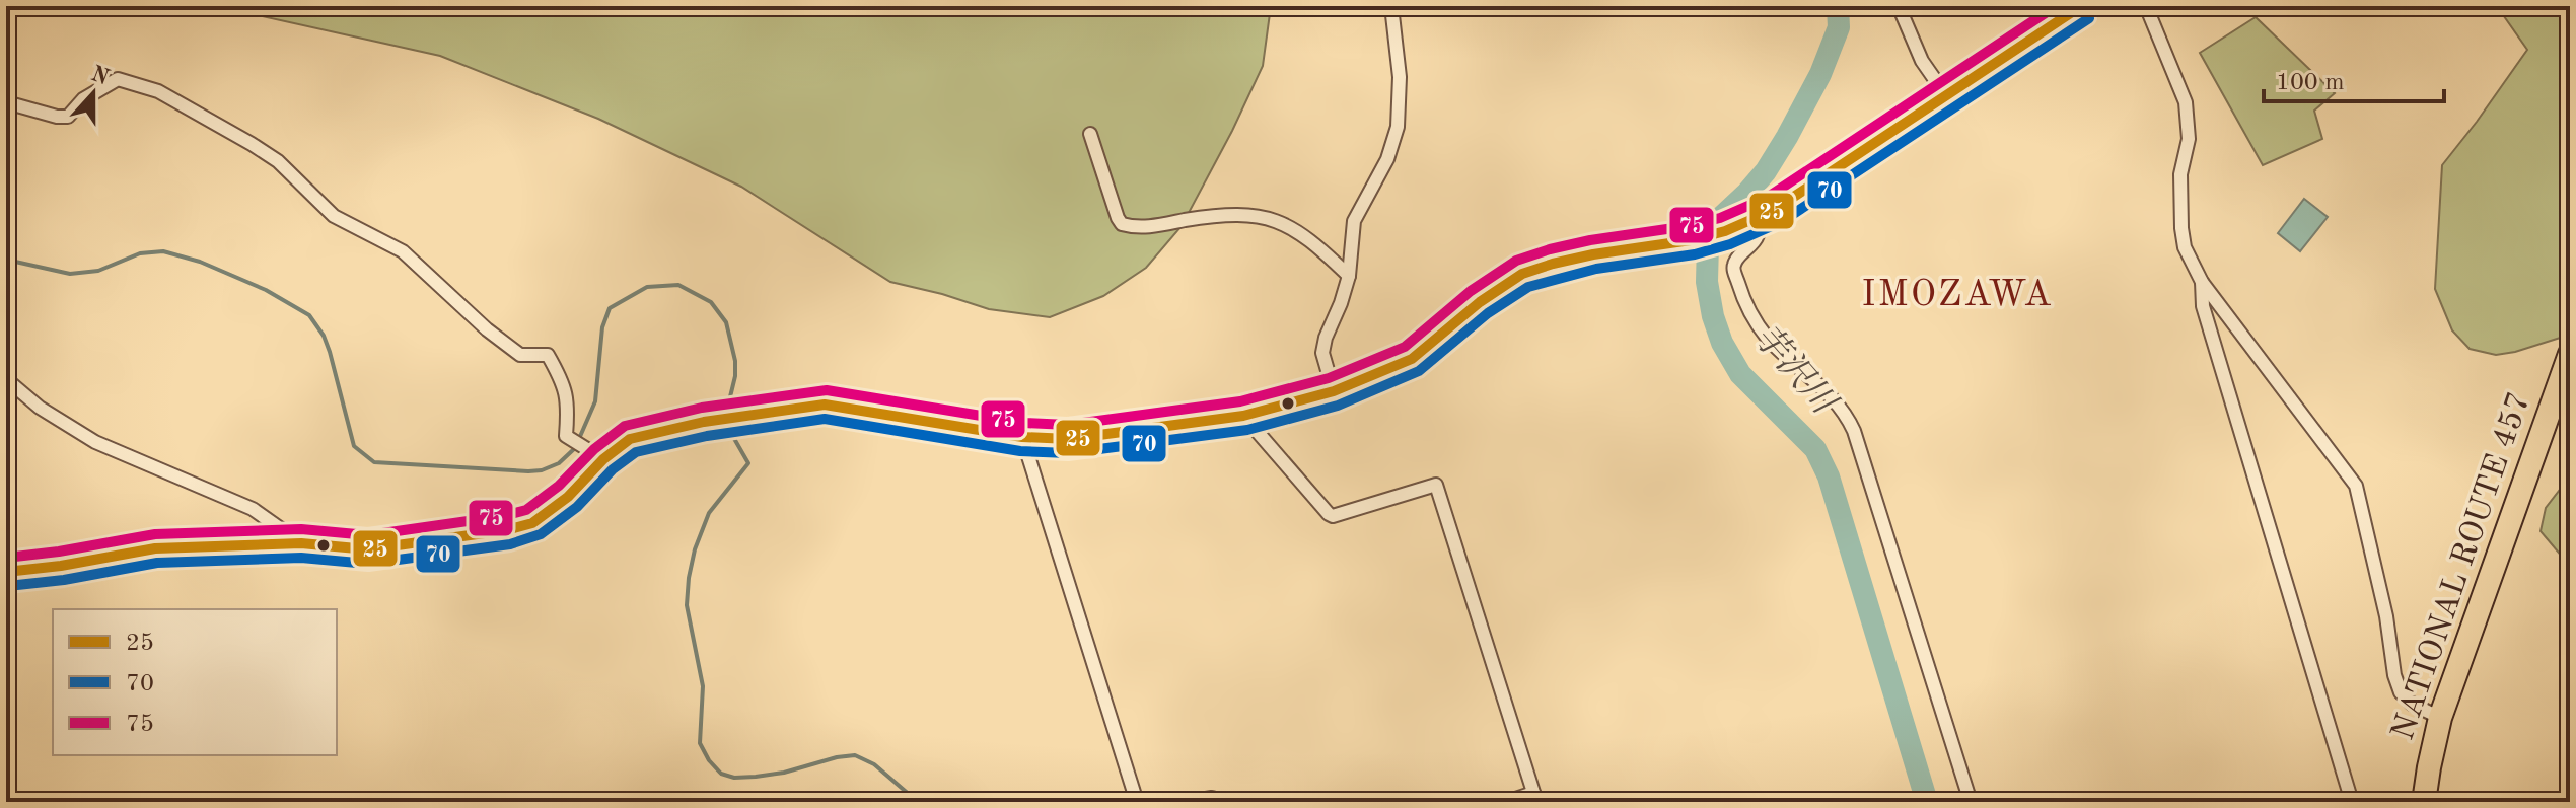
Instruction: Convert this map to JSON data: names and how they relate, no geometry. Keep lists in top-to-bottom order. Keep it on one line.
{"streets":{"highway":["NATIONAL ROUTE 457"]},"districts":["IMOZAWA"],"water":["芋沢川"],"lines":["transit line 25","transit line 75","transit line 70"],"legend":["25","70","75"],"scale_bar":"100 m","north":"top"}
